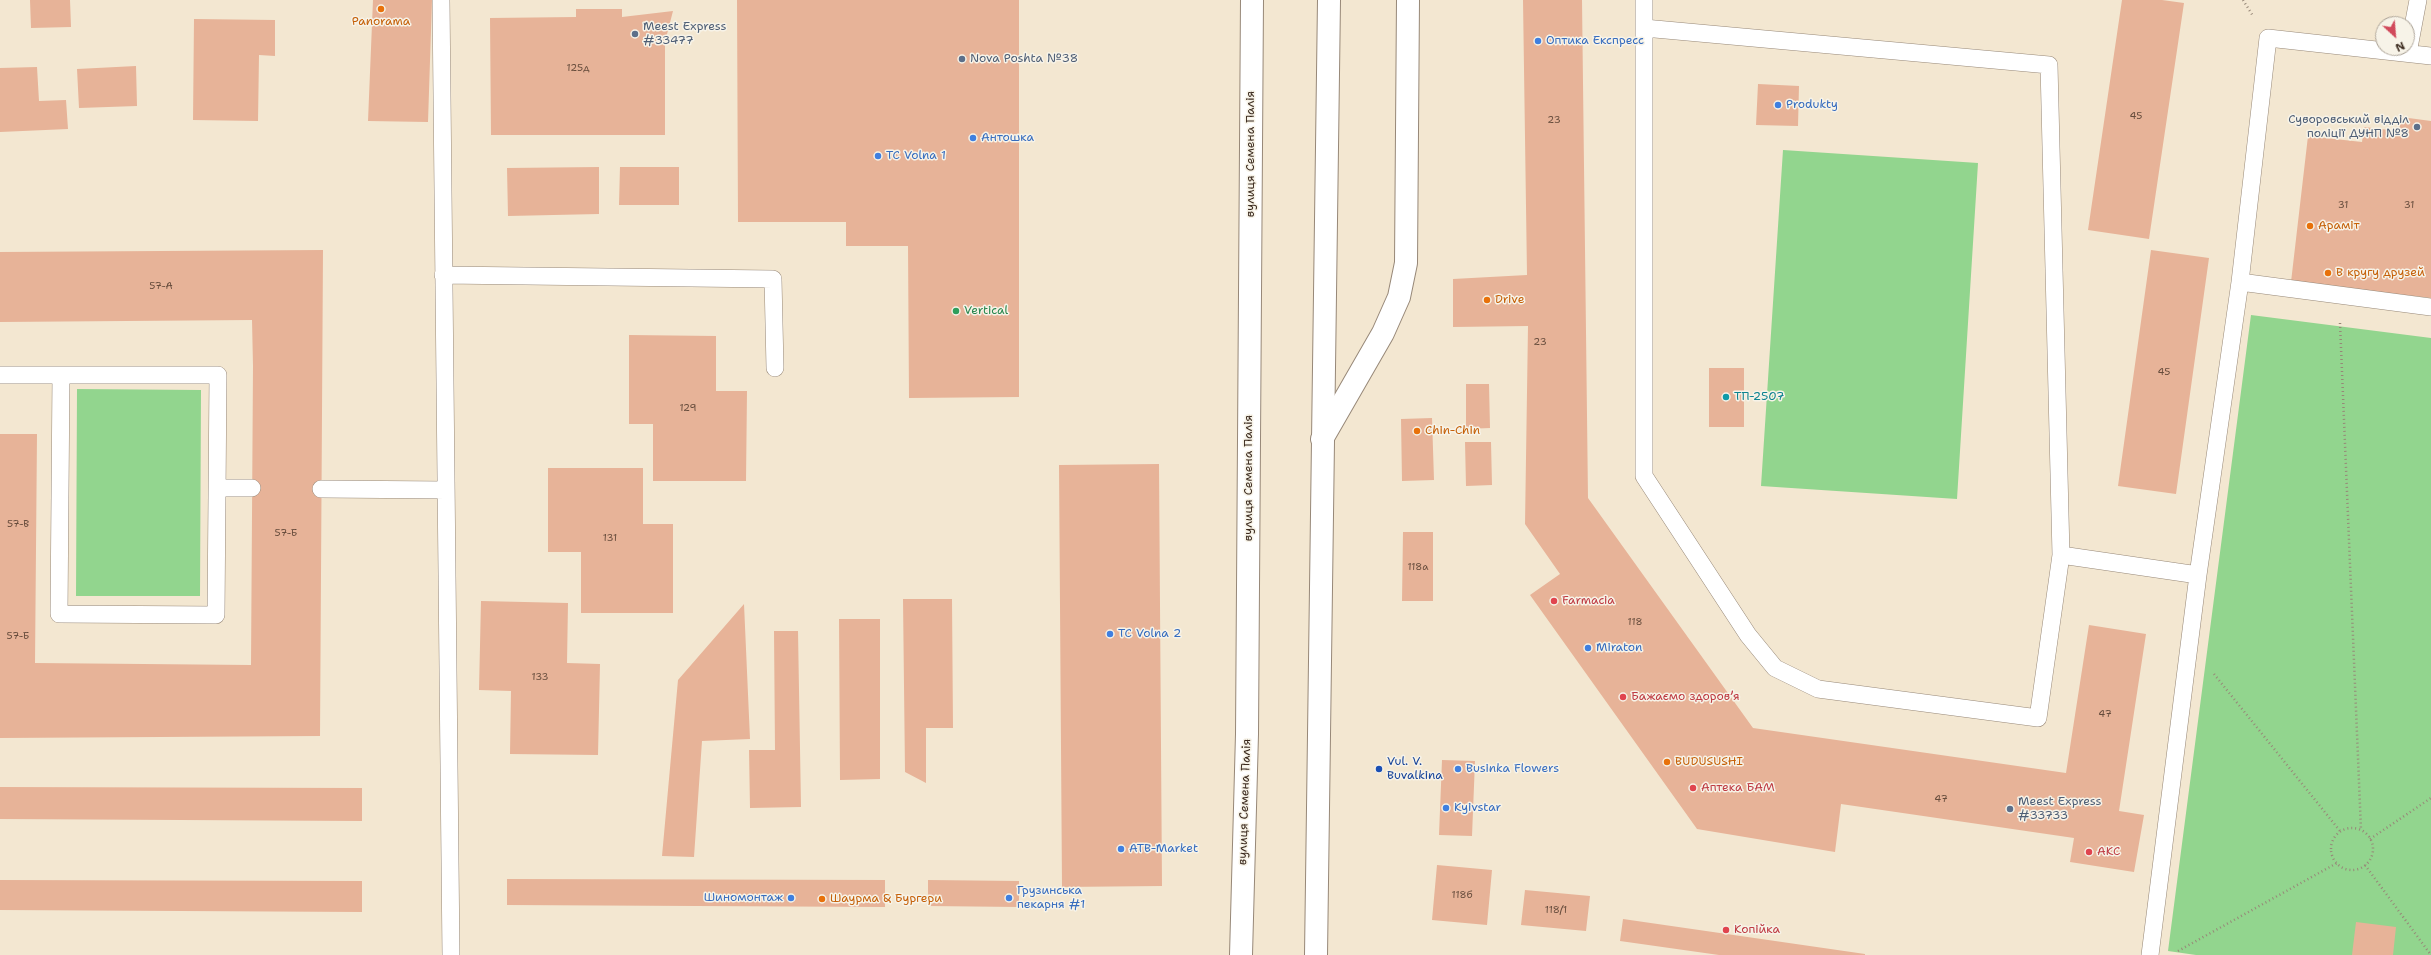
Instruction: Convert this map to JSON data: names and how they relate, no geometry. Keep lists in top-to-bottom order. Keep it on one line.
{"streets":{"main road":["вулиця Семена Палія"]},"places":["Panorama","Meest Express #33477","Оптика Експресс","Nova Poshta №38","Produkty","Суворовський відділ поліції ДУНП №8","Антошка","TC Volna 1","Араміт","В кругу друзей","Drive","Vertical","ТП-2507","Chin-Chin","Farmacia","TC Volna 2","Miraton","Бажаємо здоровʼя","BUDUSUSHI","Vul. V. Buvalkina","Businka Flowers","Аптека БАМ","Kyivstar","Meest Express #33733","ATB-Market","АКС","Шиномонтаж","Грузинська пекарня #1","Шаурма & Бургери","Копійка"],"house_numbers":["125д","45","23","31","31","57-А","23","45","129","57-В","57-Б","131","118а","118","57-Б","133","47","47","118б","118/1"],"north":"bottom right"}
